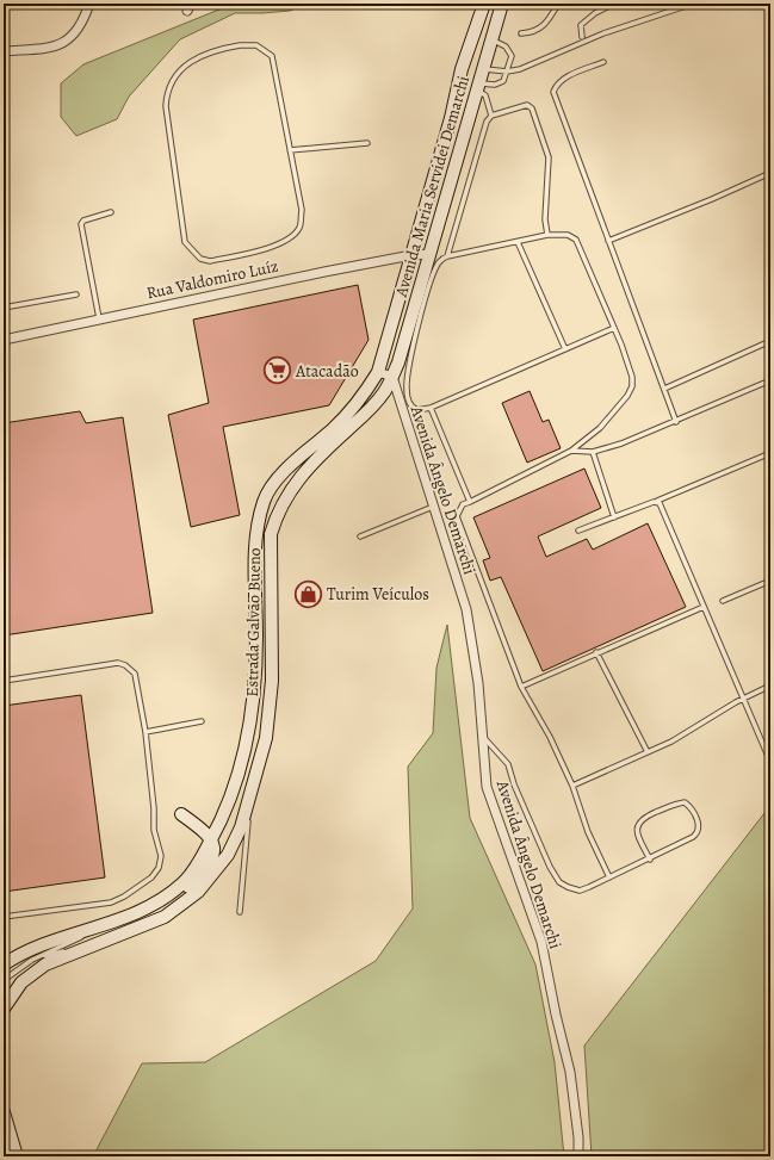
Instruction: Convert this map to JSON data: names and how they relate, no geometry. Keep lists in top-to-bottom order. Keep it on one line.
{"streets":{"main road":["Avenida Maria Servidei Demarchi","Estrada Galvão Bueno"],"street":["Rua Valdomiro Luíz","Avenida Ângelo Demarchi"]},"crossings":[["Avenida Maria Servidei Demarchi","Rua Valdomiro Luíz"],["Avenida Maria Servidei Demarchi","Avenida Ângelo Demarchi"],["Avenida Maria Servidei Demarchi","Estrada Galvão Bueno"],["Avenida Ângelo Demarchi","Estrada Galvão Bueno"]],"places":{"supermarket":["Atacadão"],"shop":["Turim Veículos"]}}
